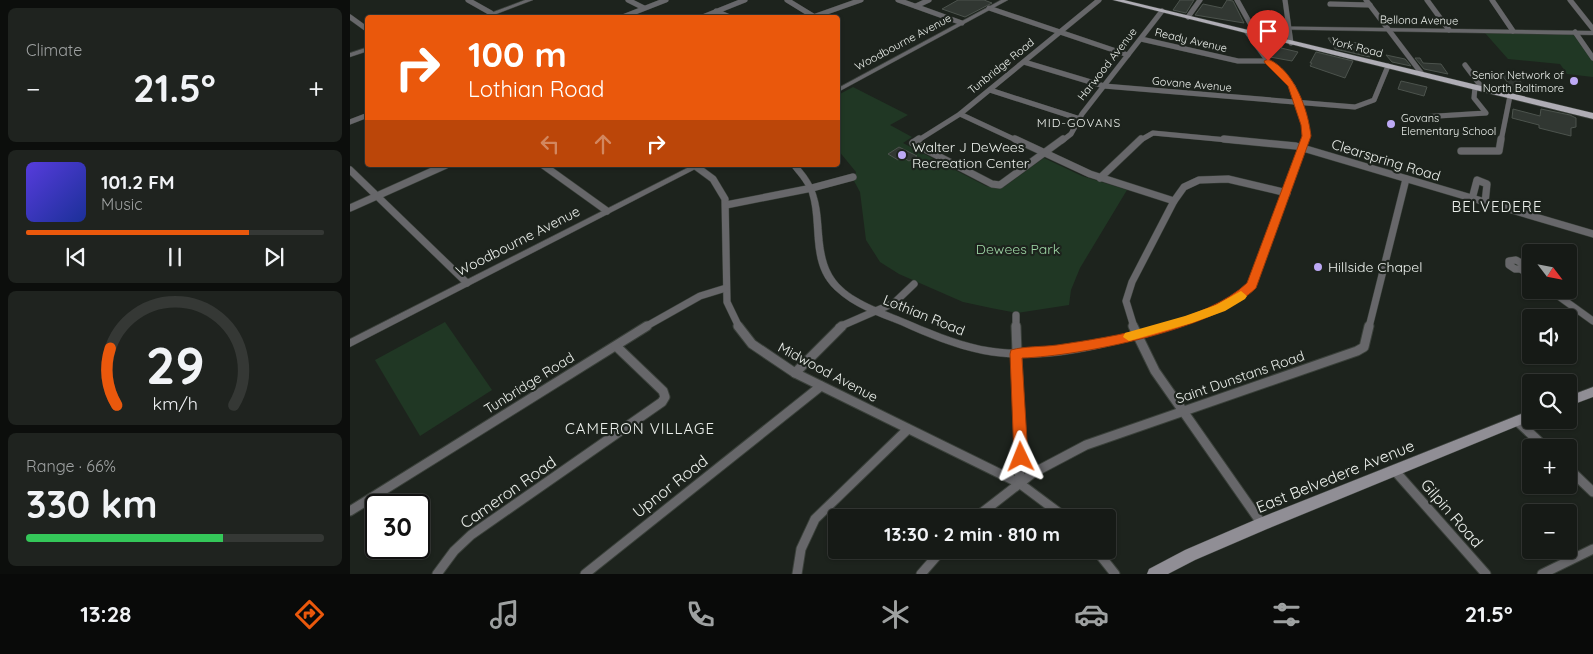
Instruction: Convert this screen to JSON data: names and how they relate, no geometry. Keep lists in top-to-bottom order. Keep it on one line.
{"streets":{"main road":["York Road","East Belvedere Avenue"],"street":["Bellona Avenue","Ready Avenue","Woodbourne Avenue","Harwood Avenue","Tunbridge Road","Govane Avenue","Clearspring Road","Lothian Road","Midwood Avenue","Saint Dunstans Road","Upnor Road","Cameron Road","Gilpin Road"]},"crossings":[["Bellona Avenue","York Road"],["Bellona Avenue","Lothian Road"],["Ready Avenue","Harwood Avenue"],["Ready Avenue","Lothian Road"],["York Road","Harwood Avenue"],["York Road","Govane Avenue"],["York Road","Lothian Road"],["Harwood Avenue","Tunbridge Road"],["Harwood Avenue","Govane Avenue"],["Tunbridge Road","Govane Avenue"],["Tunbridge Road","Midwood Avenue"],["Tunbridge Road","Cameron Road"],["Govane Avenue","Lothian Road"],["Clearspring Road","Lothian Road"],["Clearspring Road","Saint Dunstans Road"],["Midwood Avenue","Saint Dunstans Road"],["Midwood Avenue","Upnor Road"],["East Belvedere Avenue","Gilpin Road"]],"districts":["MID-GOVANS","BELVEDERE","CAMERON VILLAGE"],"parks":["Dewees Park"],"places":["Senior Network of North Baltimore","Govans Elementary School","Walter J DeWees Recreation Center","Hillside Chapel"],"north":"bottom right","page":{"tile":["Climate",["Range · 66%","330 km"]],"turn":["100 m","Lothian Road"],"heat":["−","21.5°","+"],"song":["101.2 FM","Music"],"map_buttons":["+","−"],"limit":"30","trip":"13:30 · 2 min · 810 m","tabs":["13:28","21.5°"],"gauge":["29","km/h"]}}
